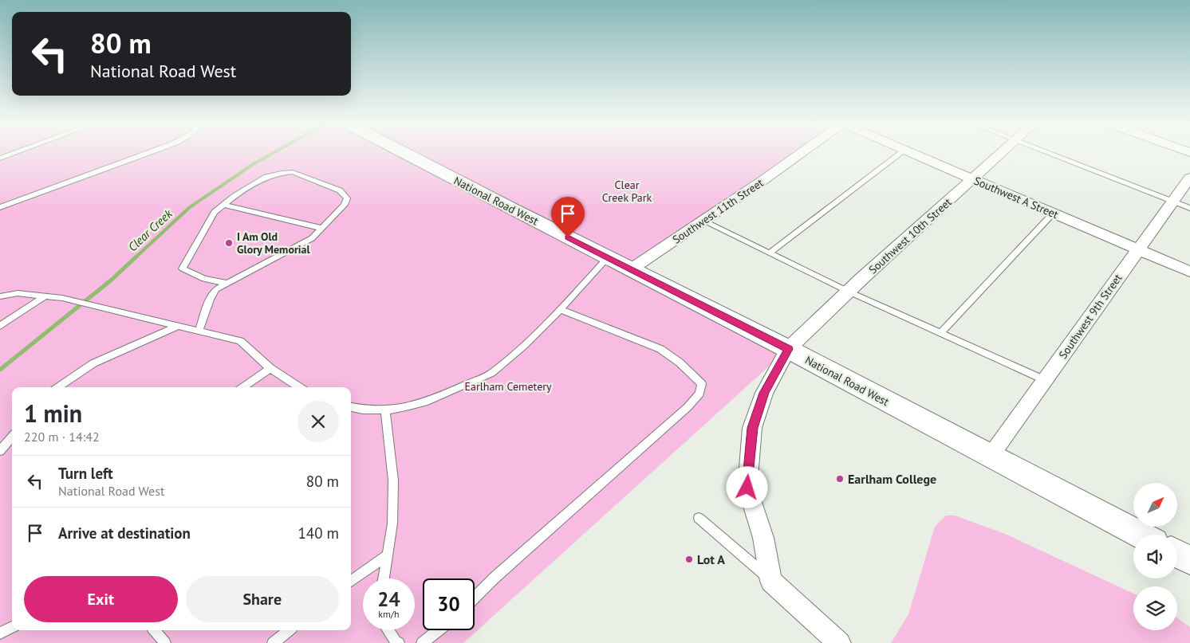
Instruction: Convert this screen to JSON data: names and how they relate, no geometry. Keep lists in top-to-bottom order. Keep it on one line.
{"streets":{"main road":["National Road West"],"street":["Southwest A Street","Southwest 11th Street","Southwest 10th Street","Southwest 9th Street"]},"crossings":[["Southwest A Street","Southwest 10th Street"],["Southwest A Street","Southwest 9th Street"],["National Road West","Southwest 11th Street"],["National Road West","Southwest 10th Street"],["National Road West","Southwest 9th Street"]],"water":["Clear Creek"],"parks":["Clear Creek Park","Earlham Cemetery"],"places":["I Am Old Glory Memorial","Earlham College","Lot A"],"north":"top right","page":{"turn":["80 m","National Road West"],"heading":["1 min","220 m · 14:42"],"list":[{"name":"Turn left","note":"National Road West","value":"80 m"},{"name":"Arrive at destination","value":"140 m"}],"buttons":["Exit","Share"],"speed":"24 km/h","limit":"30"}}
